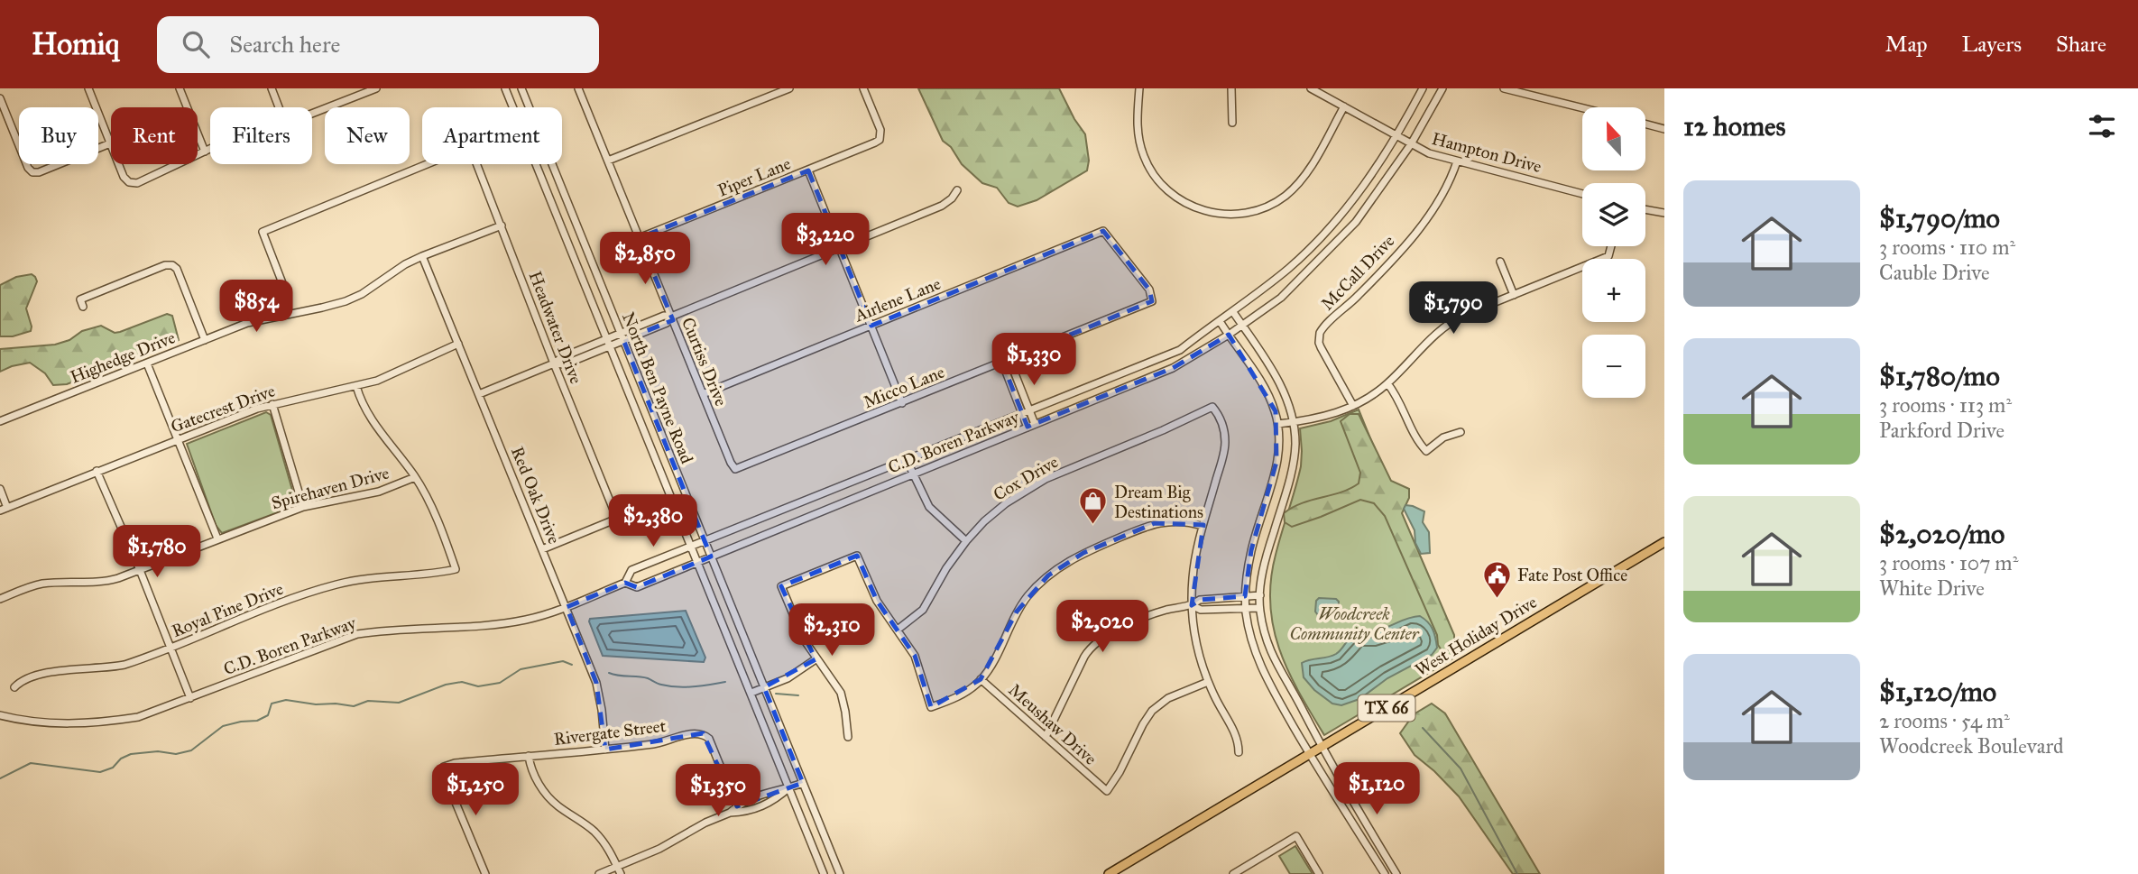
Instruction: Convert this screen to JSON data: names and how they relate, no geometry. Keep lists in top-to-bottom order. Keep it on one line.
{"streets":{"main road":["West Holiday Drive","TX 66"],"street":["Hampton Drive","Piper Lane","McCall Drive","Airlene Lane","Headwater Drive","Highedge Drive","Curtiss Drive","Micco Lane","North Ben Payne Road","Gatecrest Drive","C.D. Boren Parkway","Cox Drive","Spirehaven Drive","Red Oak Drive","Royal Pine Drive","Meushaw Drive","Rivergate Street"]},"crossings":[["Hampton Drive","McCall Drive"],["Hampton Drive","C.D. Boren Parkway"],["Piper Lane","Curtiss Drive"],["Airlene Lane","Curtiss Drive"],["Airlene Lane","Micco Lane"],["Headwater Drive","Highedge Drive"],["Headwater Drive","Red Oak Drive"],["Highedge Drive","Red Oak Drive"],["Curtiss Drive","Micco Lane"],["North Ben Payne Road","C.D. Boren Parkway"],["Gatecrest Drive","Red Oak Drive"],["C.D. Boren Parkway","Red Oak Drive"],["Spirehaven Drive","Royal Pine Drive"],["Red Oak Drive","Rivergate Street"]],"parks":["Woodcreek Community Center"],"places":{"shop":["Dream Big Destinations"],"public building":["Fate Post Office"]},"north":"top","page":{"header":"Homiq","search":"Search here","nav":["Map","Layers","Share"],"heading":"12 homes","map_buttons":["+","−"],"chip":["Buy","Rent","Filters","New","Apartment"],"list":[{"name":"$1,790/mo","note":"3 rooms · 110 m² · Cauble Drive"},{"name":"$1,780/mo","note":"3 rooms · 113 m² · Parkford Drive"},{"name":"$2,020/mo","note":"3 rooms · 107 m² · White Drive"},{"name":"$1,120/mo","note":"2 rooms · 54 m² · Woodcreek Boulevard"}],"price":["$3,220","$2,850","$854","$1,790","$1,330","$2,380","$1,780","$2,020","$2,310","$1,120","$1,250","$1,350"]}}
